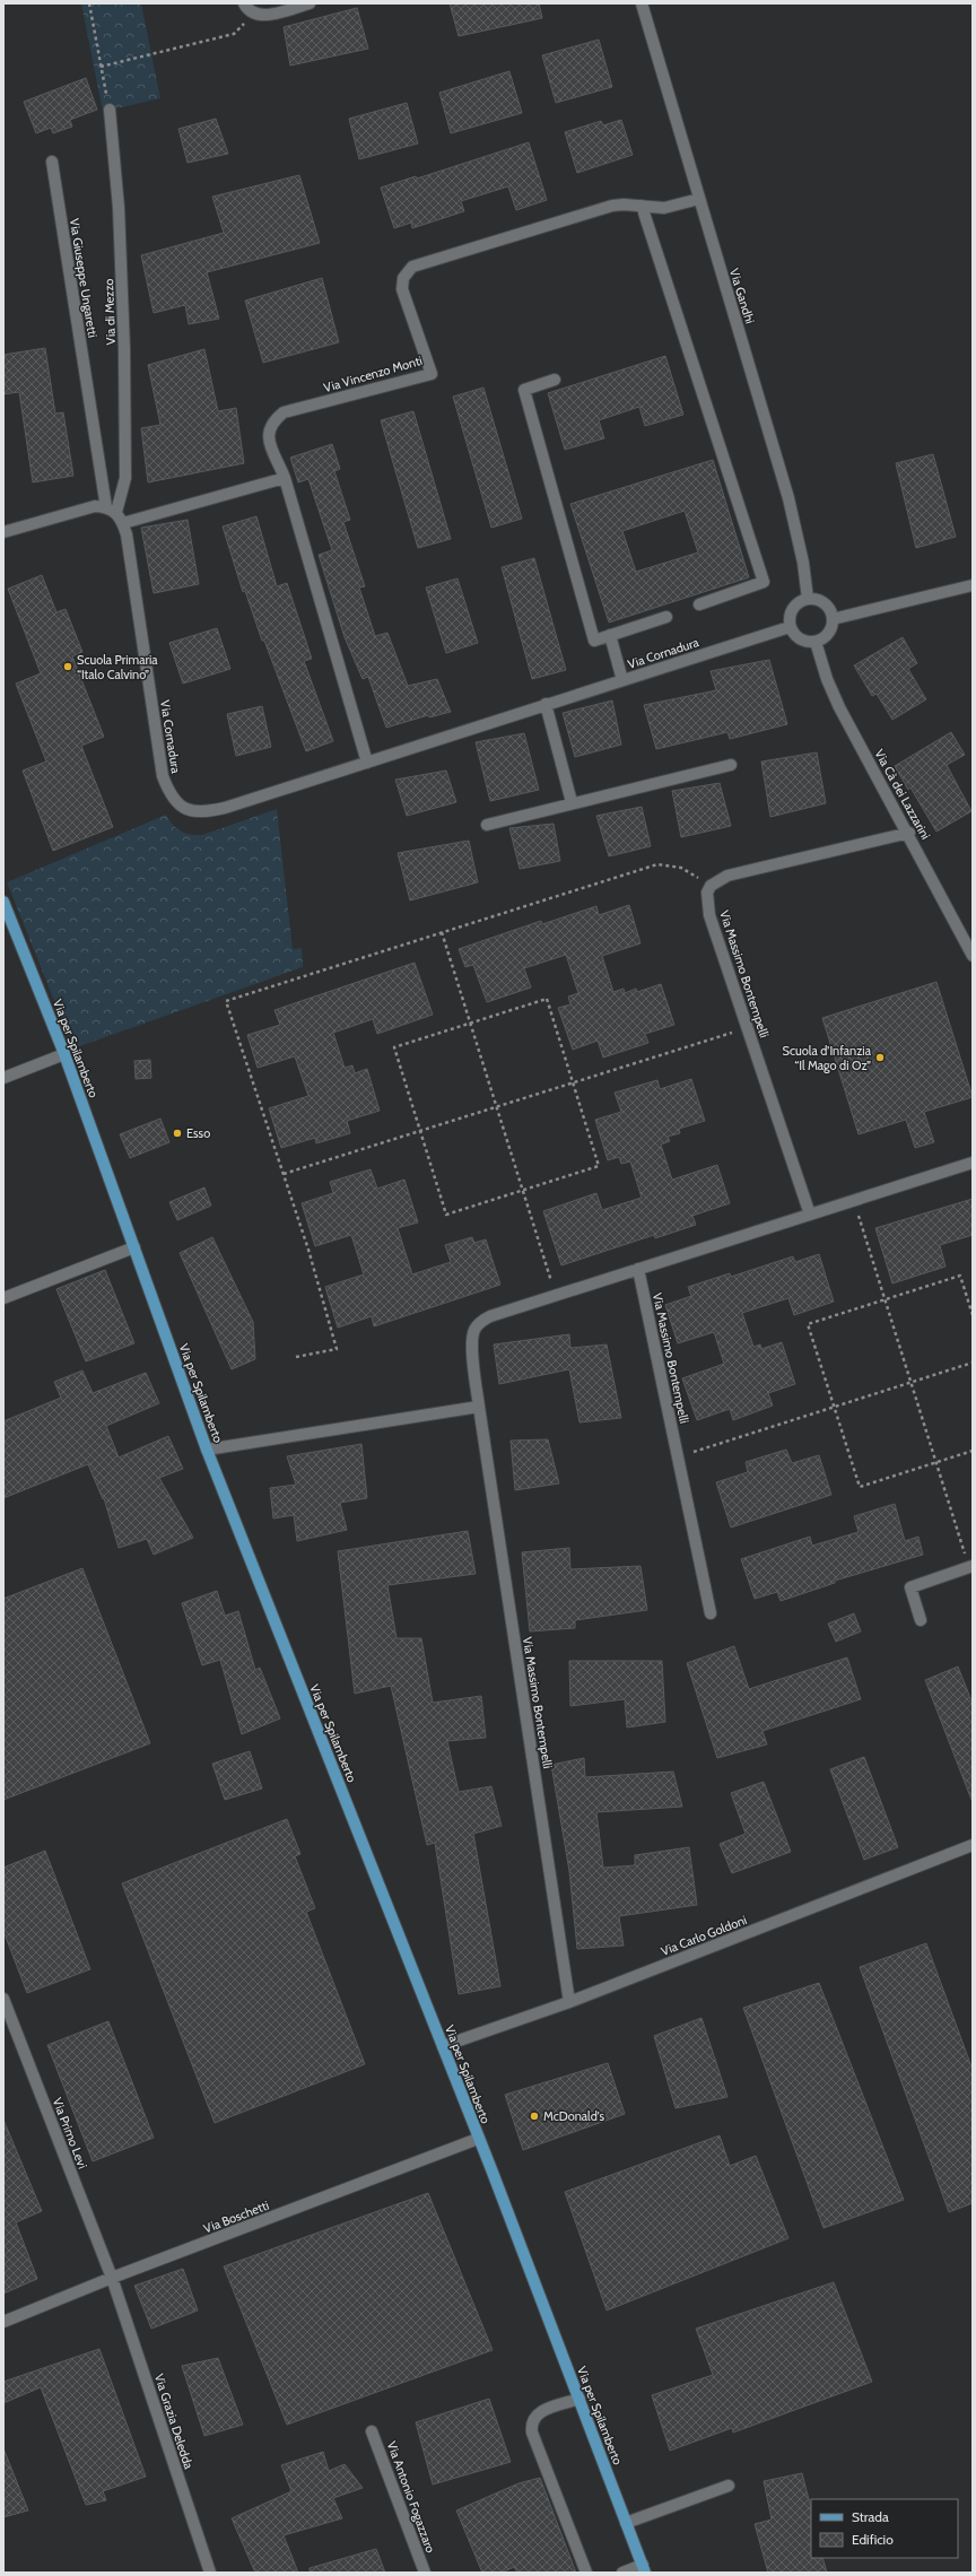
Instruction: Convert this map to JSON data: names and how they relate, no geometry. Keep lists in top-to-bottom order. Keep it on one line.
{"streets":{"main road":["Via per Spilamberto"],"street":["Via Giuseppe Ungaretti","Via Gandhi","Via di Mezzo","Via Vincenzo Monti","Via Cornadura","Via Cà dei Lazzarini","Via Massimo Bontempelli","Via Carlo Goldoni","Via Primo Levi","Via Boschetti","Via Grazia Deledda","Via Antonio Fogazzaro"]},"crossings":[["Via Giuseppe Ungaretti","Via di Mezzo"],["Via Giuseppe Ungaretti","Via Cornadura"],["Via Gandhi","Via Vincenzo Monti"],["Via Gandhi","Via Cornadura"],["Via Gandhi","Via Cà dei Lazzarini"],["Via di Mezzo","Via Cornadura"],["Via Vincenzo Monti","Via Cornadura"],["Via Cornadura","Via Cà dei Lazzarini"],["Via Massimo Bontempelli","Via Carlo Goldoni"],["Via per Spilamberto","Via Carlo Goldoni"],["Via per Spilamberto","Via Boschetti"],["Via Primo Levi","Via Boschetti"],["Via Primo Levi","Via Grazia Deledda"],["Via Boschetti","Via Grazia Deledda"]],"places":["Scuola Primaria “Italo Calvino”","Scuola d’Infanzia “Il Mago di Oz”","Esso","McDonald's"],"legend":["Strada","Edificio"]}
